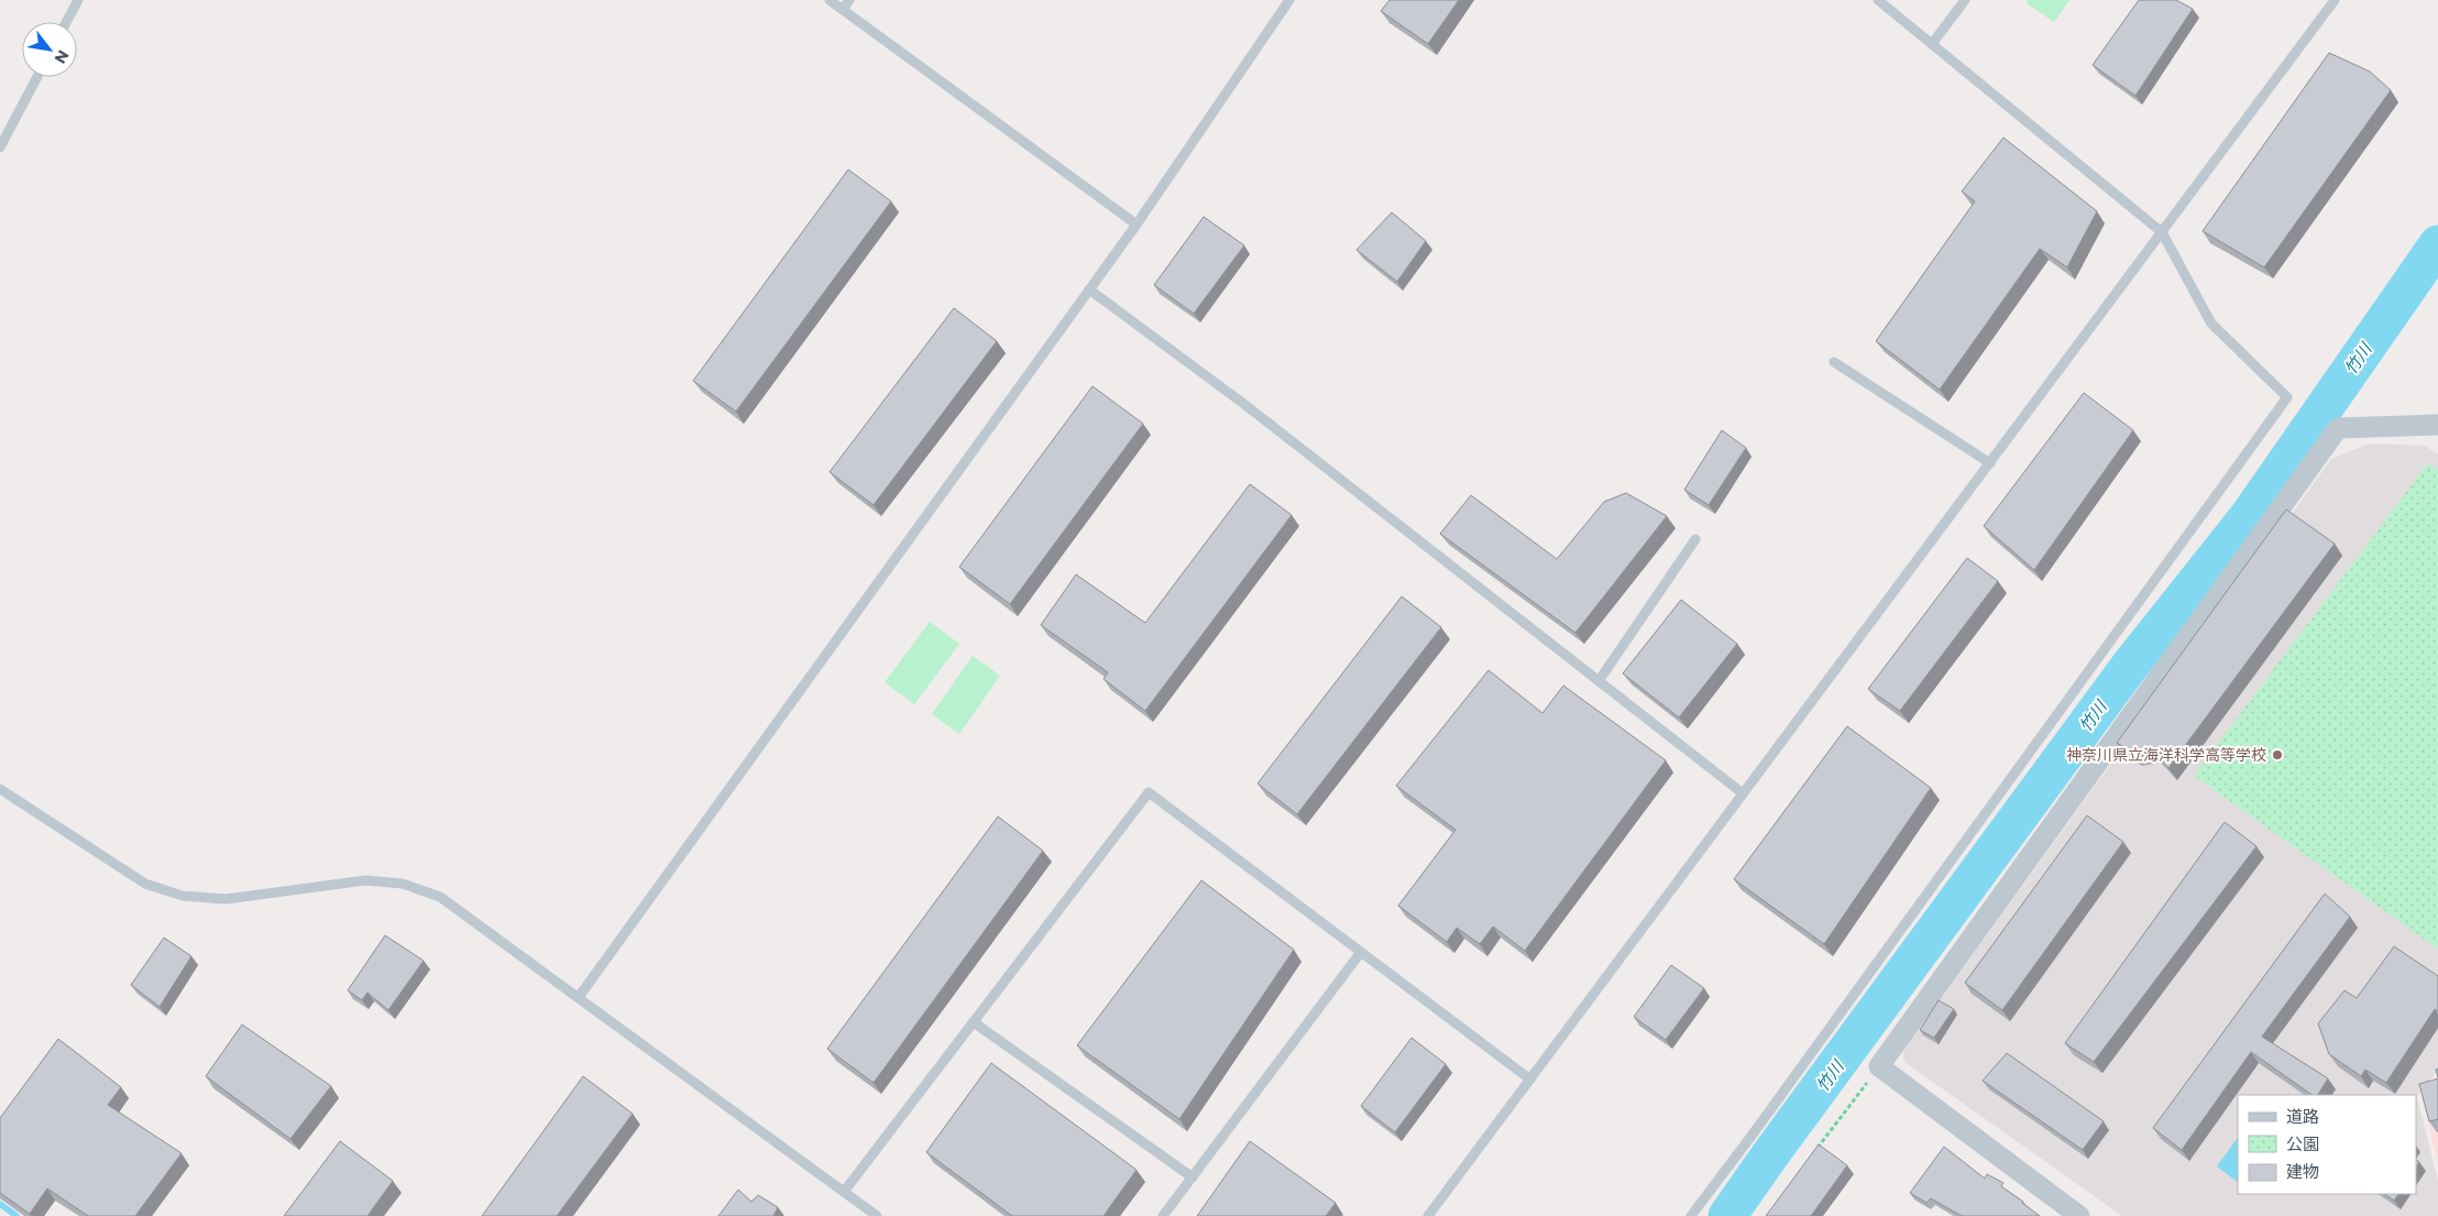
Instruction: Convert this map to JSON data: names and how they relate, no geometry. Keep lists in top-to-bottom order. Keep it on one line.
{"water":["竹川"],"places":["神奈川県立海洋科学高等学校"],"legend":["道路","公園","建物"],"north":"bottom right"}
